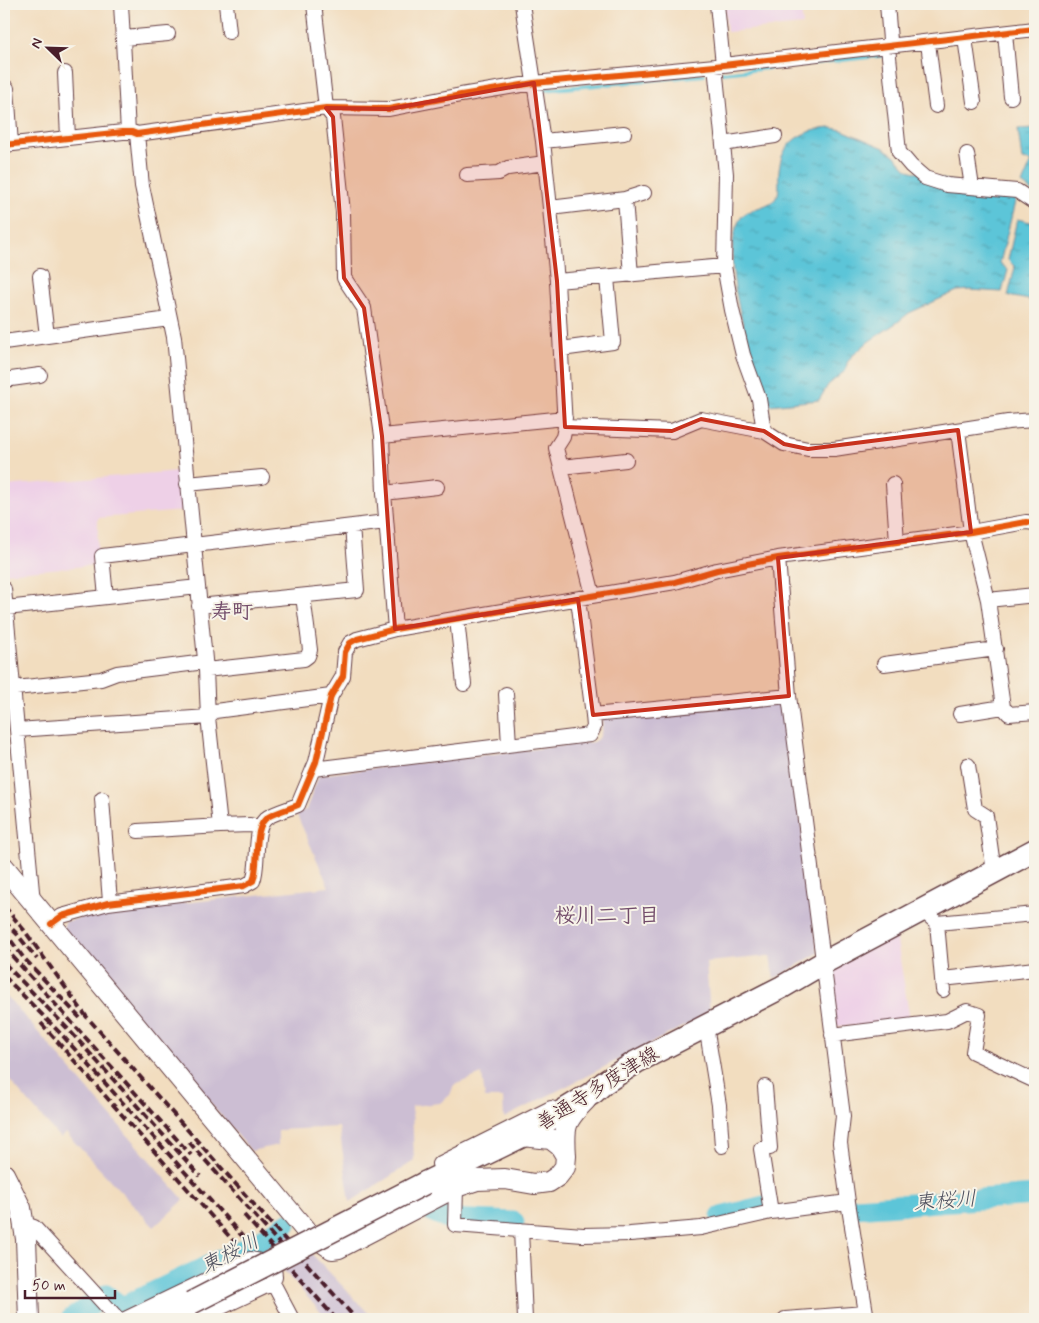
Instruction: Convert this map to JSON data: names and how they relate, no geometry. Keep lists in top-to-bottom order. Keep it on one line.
{"streets":{"main road":["善通寺多度津線"]},"districts":["寿町","桜川二丁目"],"water":["東桜川"],"scale_bar":"50 m","north":"top left"}
